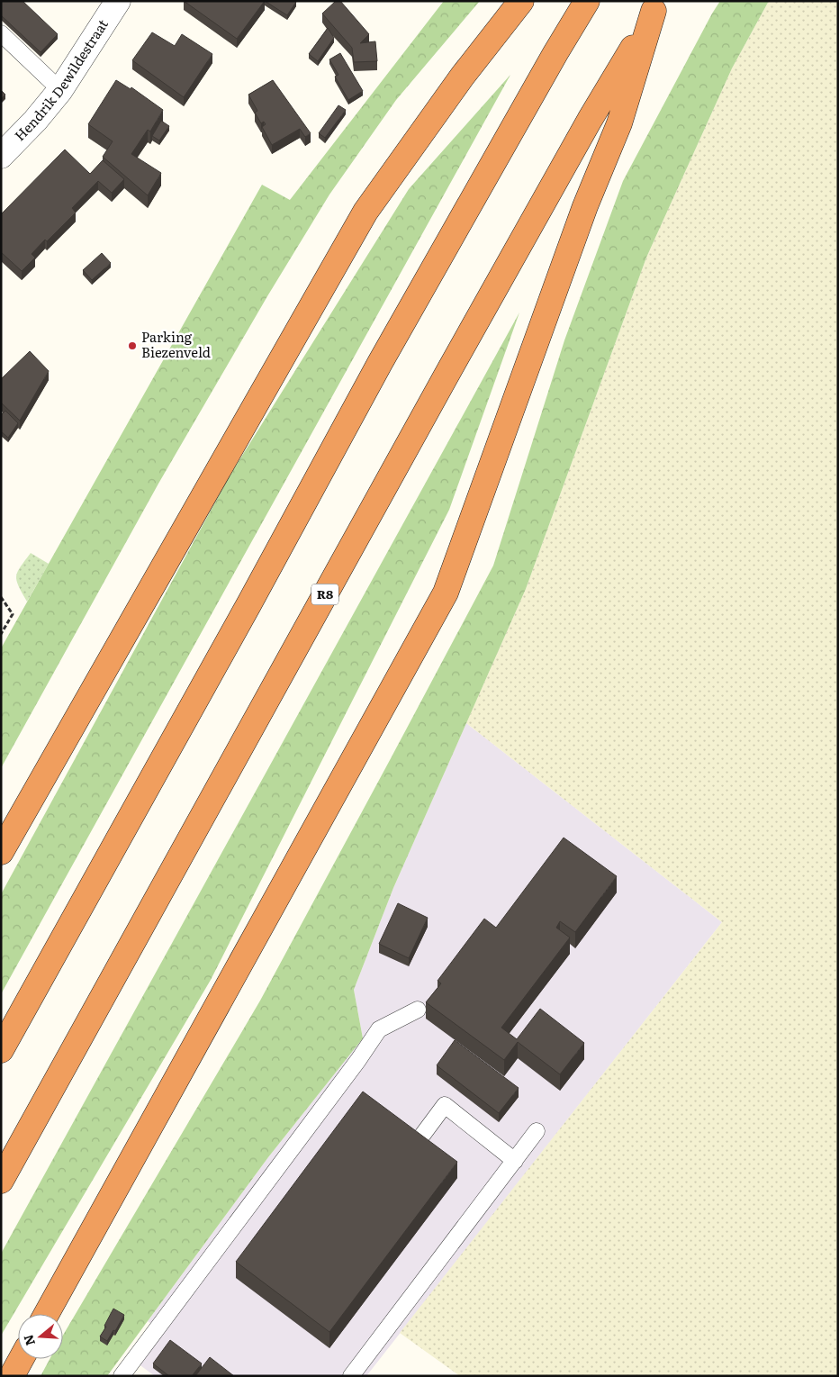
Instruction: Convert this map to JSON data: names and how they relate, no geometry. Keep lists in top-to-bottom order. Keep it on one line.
{"streets":{"highway":["R8"],"street":["Hendrik Dewildestraat"]},"places":["Parking Biezenveld"],"north":"left"}
